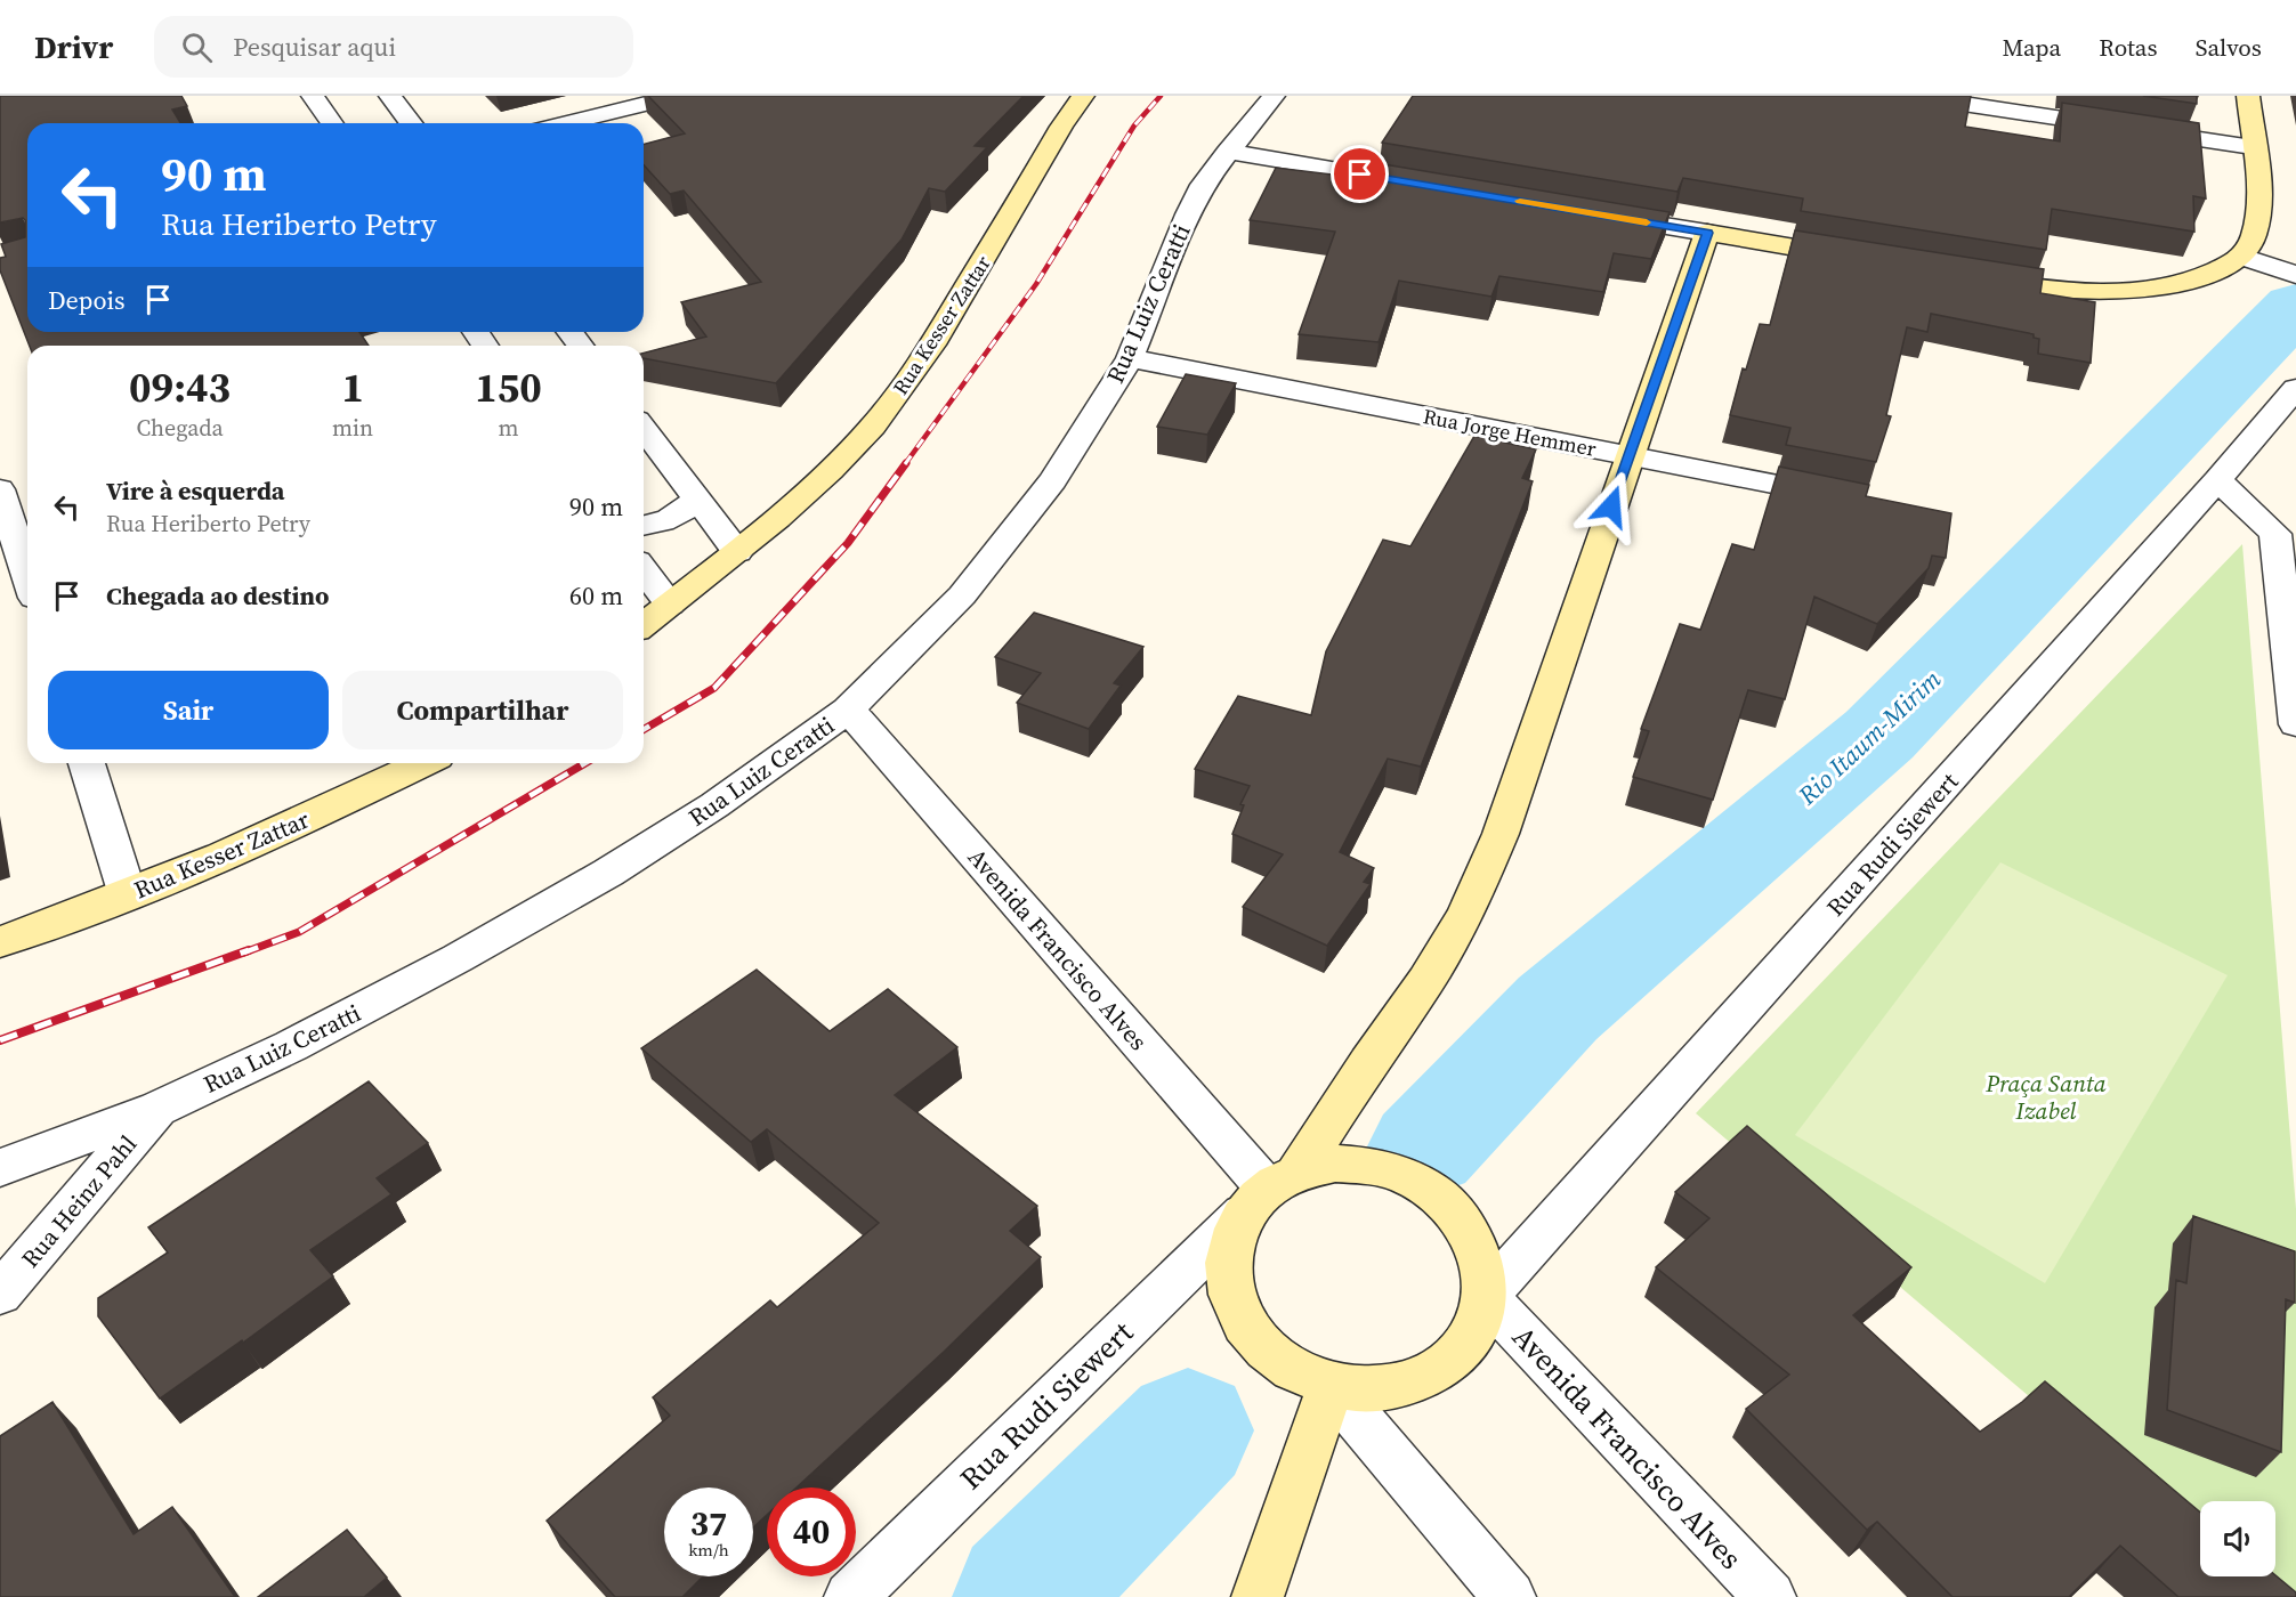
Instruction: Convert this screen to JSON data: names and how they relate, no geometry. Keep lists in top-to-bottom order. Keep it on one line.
{"streets":{"street":["Rua Luiz Ceratti","Rua Kesser Zattar","Rua Jorge Hemmer","Rua Rudi Siewert","Avenida Francisco Alves","Rua Heinz Pahl"]},"crossings":[["Rua Luiz Ceratti","Rua Jorge Hemmer"],["Rua Luiz Ceratti","Avenida Francisco Alves"],["Rua Luiz Ceratti","Rua Heinz Pahl"],["Rua Rudi Siewert","Avenida Francisco Alves"]],"water":["Rio Itaum-Mirim"],"parks":["Praça Santa Izabel"],"page":{"header":"Drivr","search":"Pesquisar aqui","nav":["Mapa","Rotas","Salvos"],"turn":["90 m","Rua Heriberto Petry"],"then":"Depois","eta":["09:43","Chegada","1","min","150","m"],"list":[{"name":"Vire à esquerda","note":"Rua Heriberto Petry","value":"90 m"},{"name":"Chegada ao destino","value":"60 m"}],"buttons":["Sair","Compartilhar"],"speed":"37 km/h","limit":"40"}}
